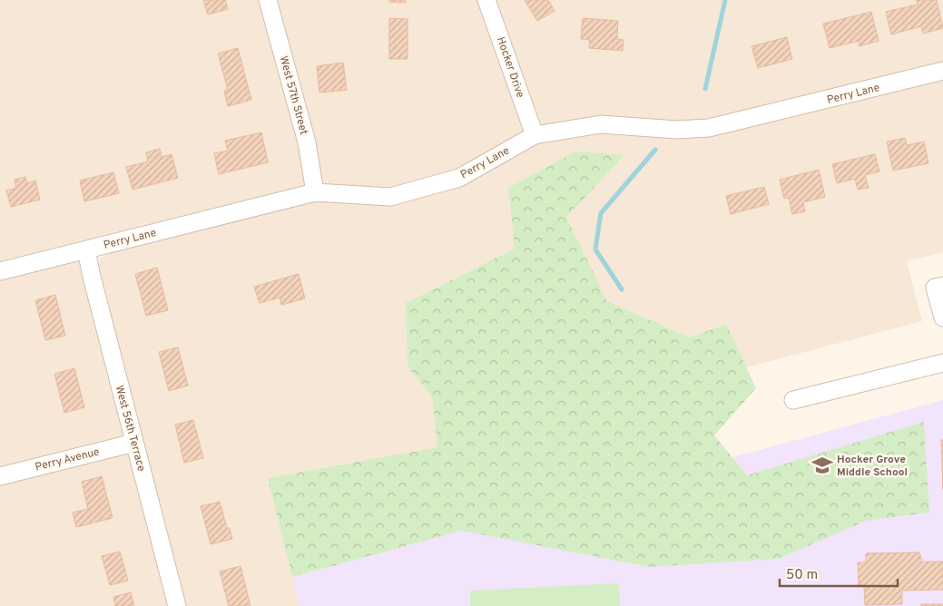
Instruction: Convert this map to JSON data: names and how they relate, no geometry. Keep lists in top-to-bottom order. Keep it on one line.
{"streets":{"street":["Hocker Drive","Perry Lane","West 57th Street","West 56th Terrace","Perry Avenue"]},"crossings":[["Hocker Drive","Perry Lane"],["Perry Lane","West 57th Street"],["Perry Lane","West 56th Terrace"],["West 56th Terrace","Perry Avenue"]],"places":{"school or university":["Hocker Grove Middle School"]},"scale_bar":"50 m"}
